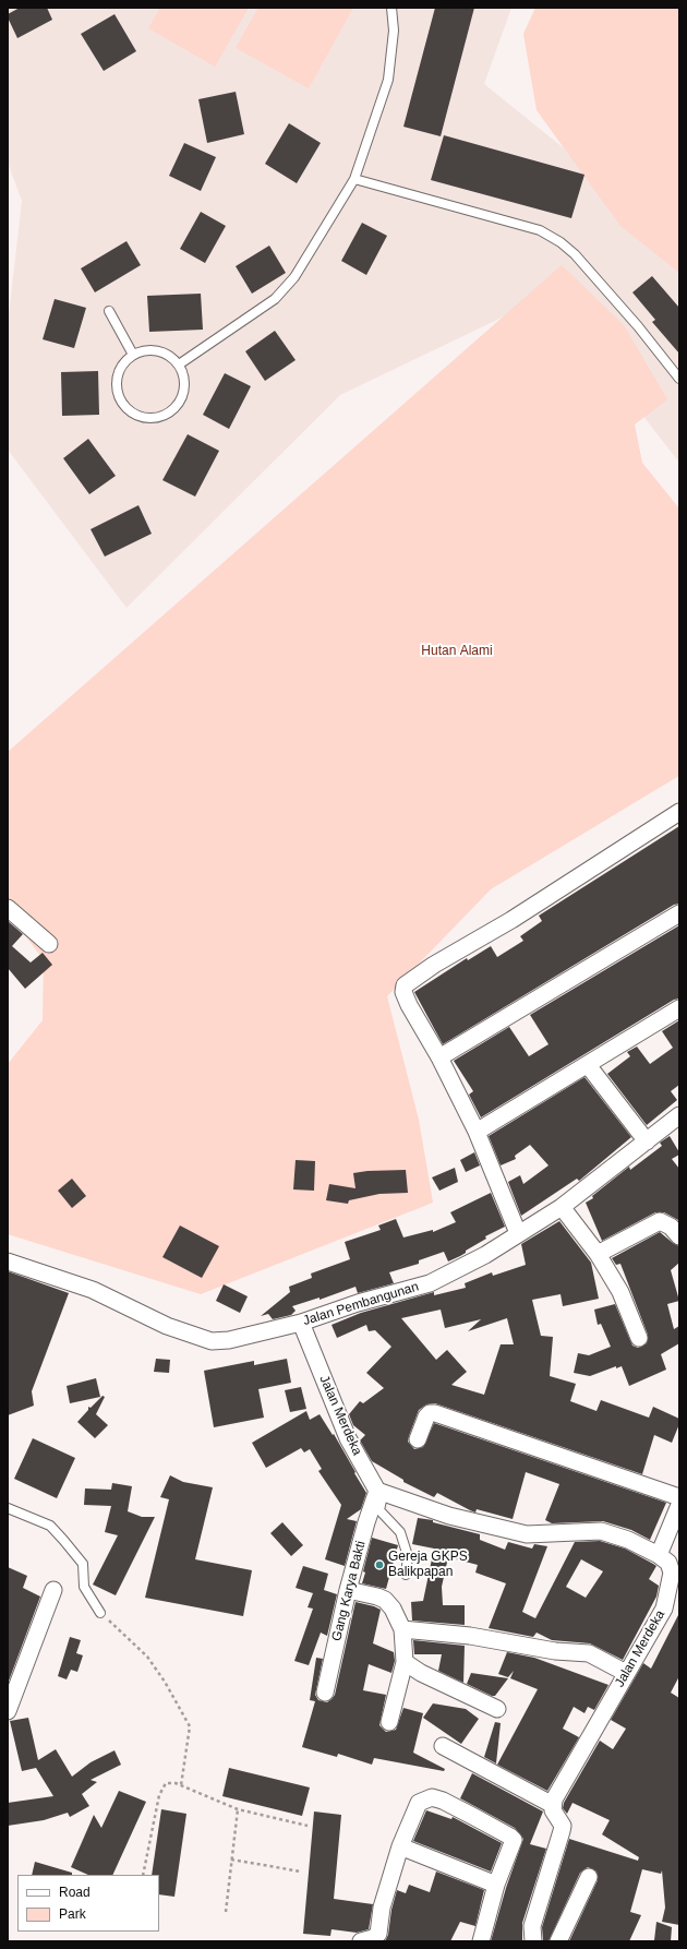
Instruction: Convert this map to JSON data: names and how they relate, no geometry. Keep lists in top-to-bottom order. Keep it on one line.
{"streets":{"street":["Jalan Pembangunan","Jalan Merdeka","Gang Karya Bakti"]},"crossings":[["Jalan Pembangunan","Jalan Merdeka"],["Jalan Merdeka","Gang Karya Bakti"]],"parks":["Hutan Alami"],"places":["Gereja GKPS Balikpapan"],"legend":["Road","Park"]}
